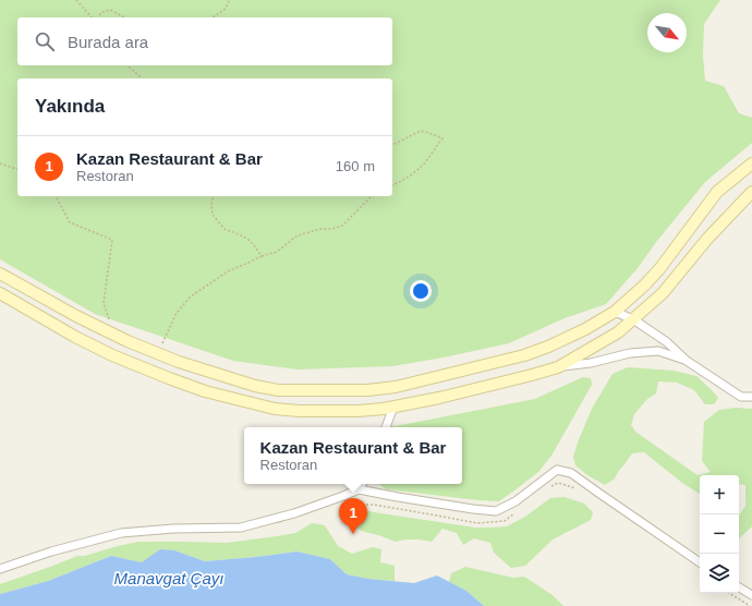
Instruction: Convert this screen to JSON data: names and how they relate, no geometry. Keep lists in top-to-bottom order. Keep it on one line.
{"water":["Manavgat Çayı"],"north":"bottom right","page":{"search":"Burada ara","heading":"Yakında","list":[{"mark":"1","name":"Kazan Restaurant & Bar","note":"Restoran","value":"160 m"}],"popup":["Kazan Restaurant & Bar","Restoran"],"map_buttons":["+","−"],"pins":"1"}}
